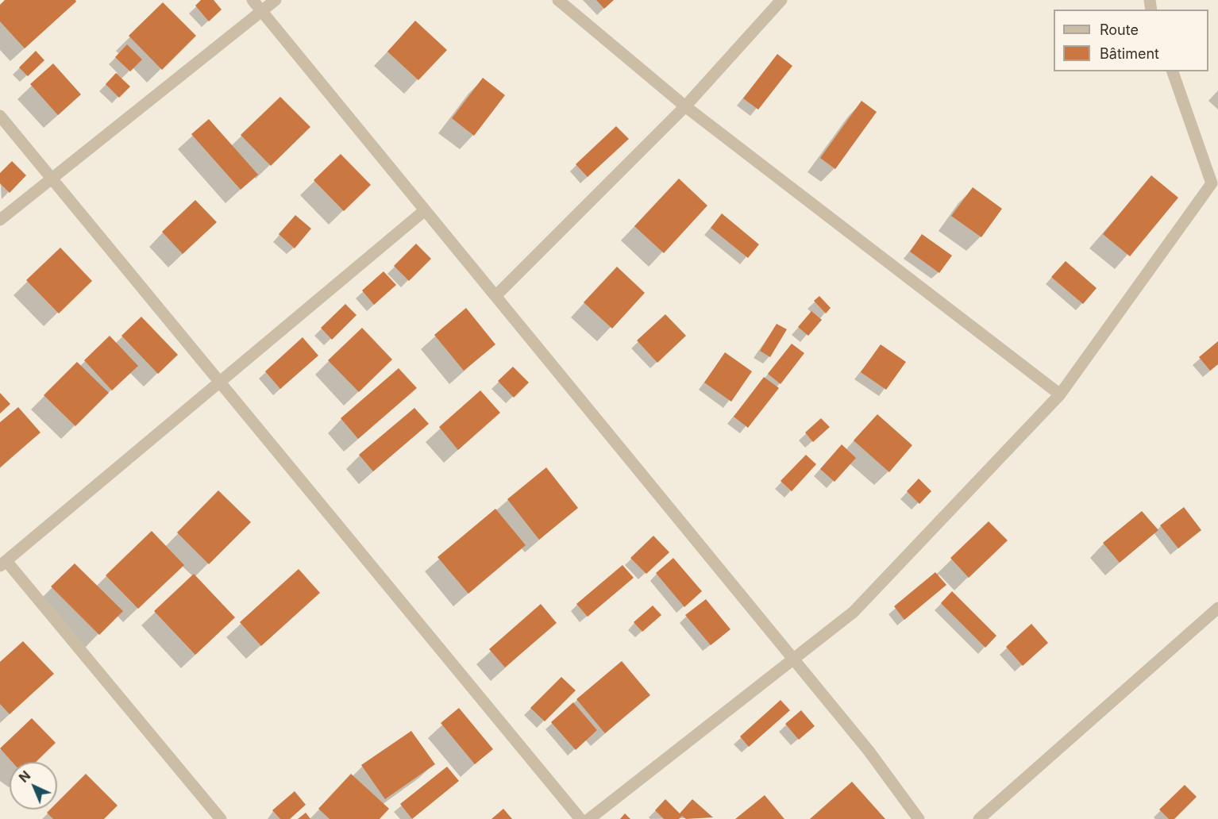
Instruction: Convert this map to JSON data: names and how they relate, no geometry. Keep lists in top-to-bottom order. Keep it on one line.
{"legend":["Route","Bâtiment"],"north":"top left"}
